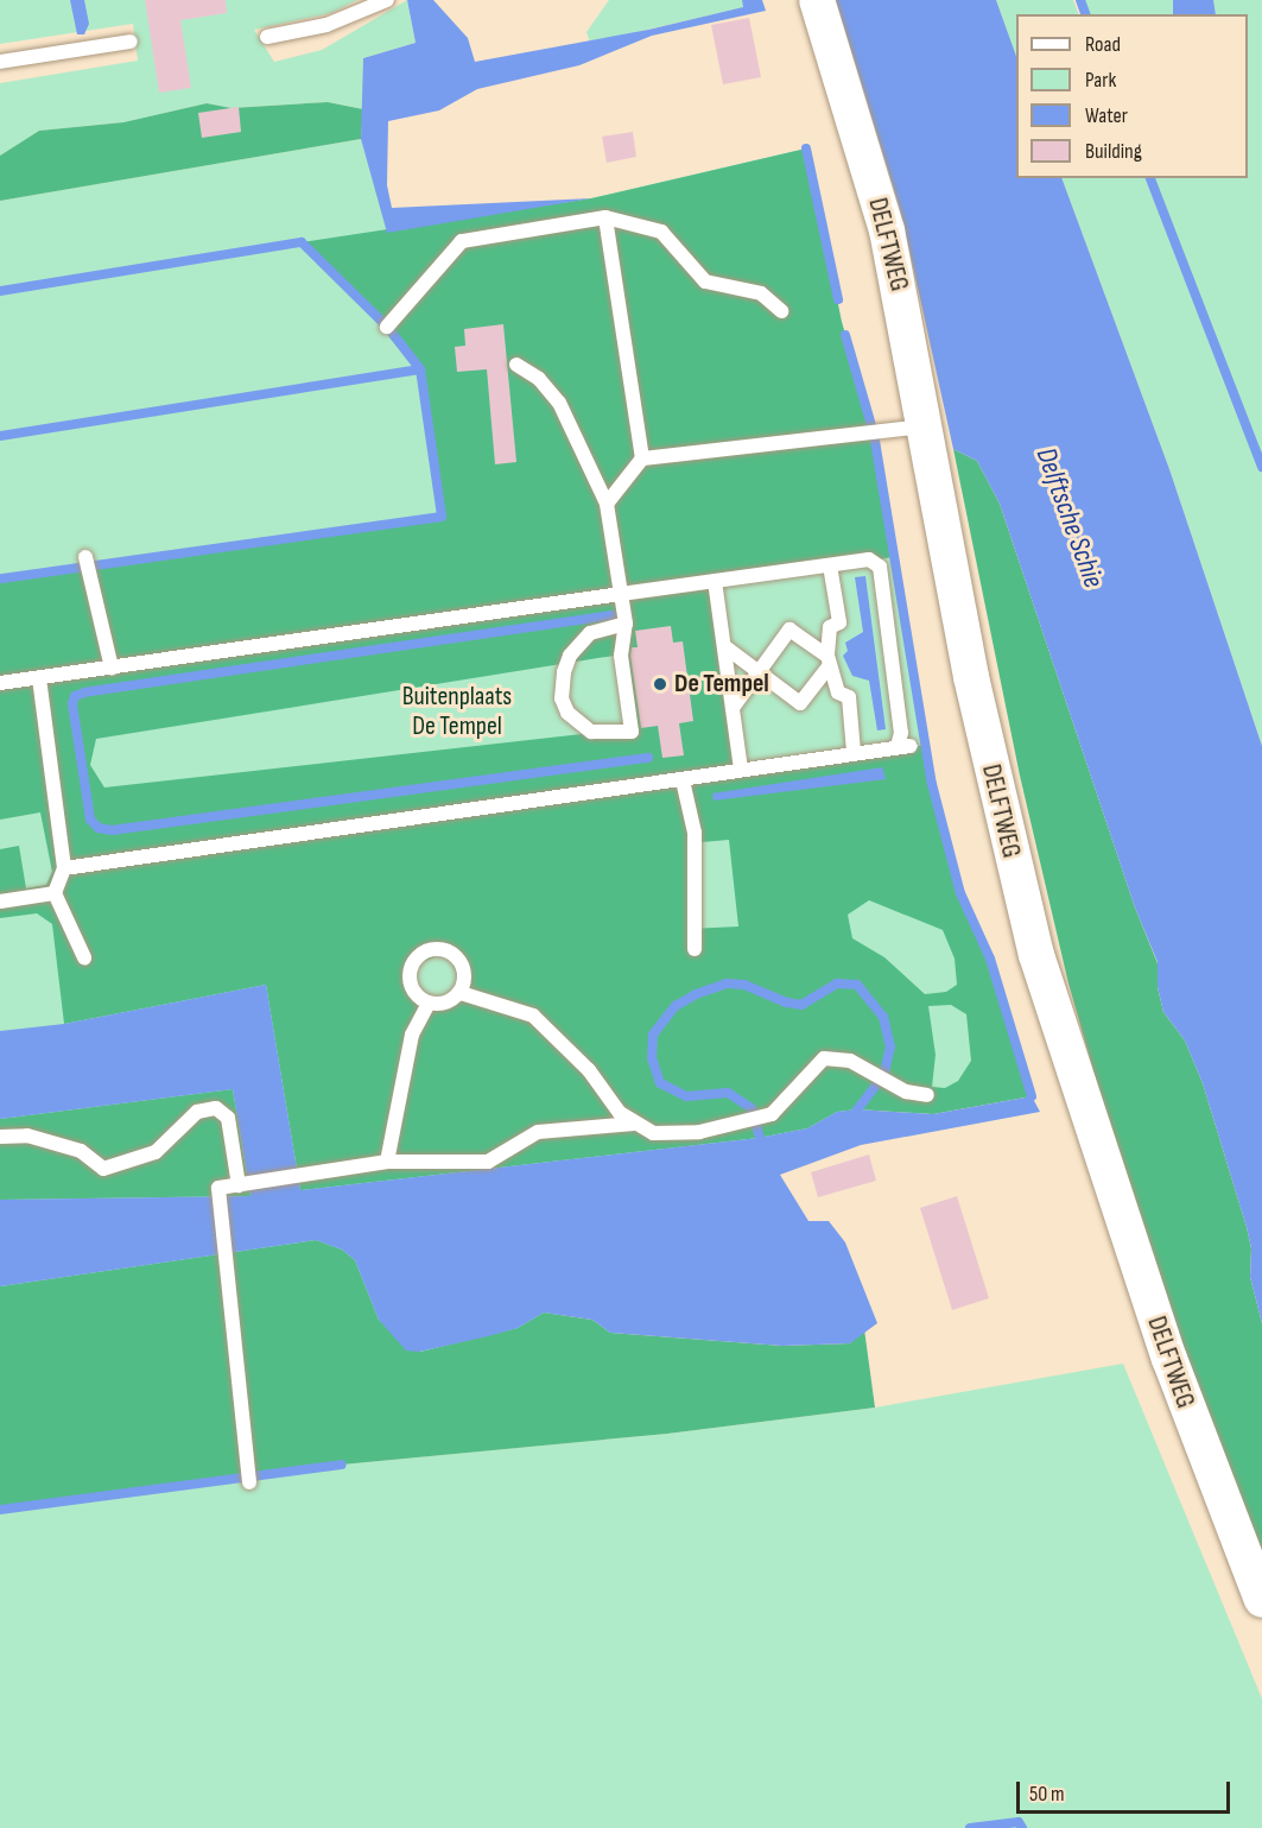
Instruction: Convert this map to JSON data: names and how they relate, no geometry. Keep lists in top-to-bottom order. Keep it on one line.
{"streets":{"street":["DELFTWEG"]},"water":["Delftsche Schie"],"parks":["Buitenplaats De Tempel"],"places":["De Tempel"],"legend":["Road","Park","Water","Building"],"scale_bar":"50 m"}
